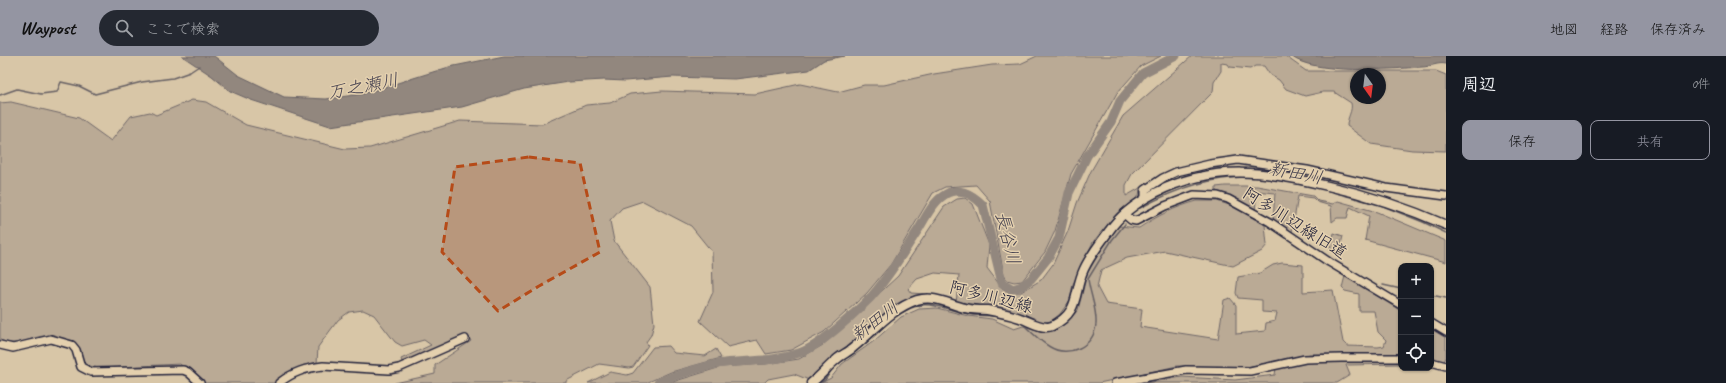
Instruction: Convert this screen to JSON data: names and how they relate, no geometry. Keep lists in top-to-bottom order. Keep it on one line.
{"streets":{"main road":["阿多川辺線"],"street":["阿多川辺線旧道"]},"crossings":[["阿多川辺線旧道","阿多川辺線"]],"water":["万之瀬川","新田川","長谷川"],"north":"bottom","page":{"header":"Waypost","search":"ここで検索","nav":["地図","経路","保存済み"],"heading":["周辺","0件"],"buttons":["保存","共有"],"map_buttons":["+","−"]}}
